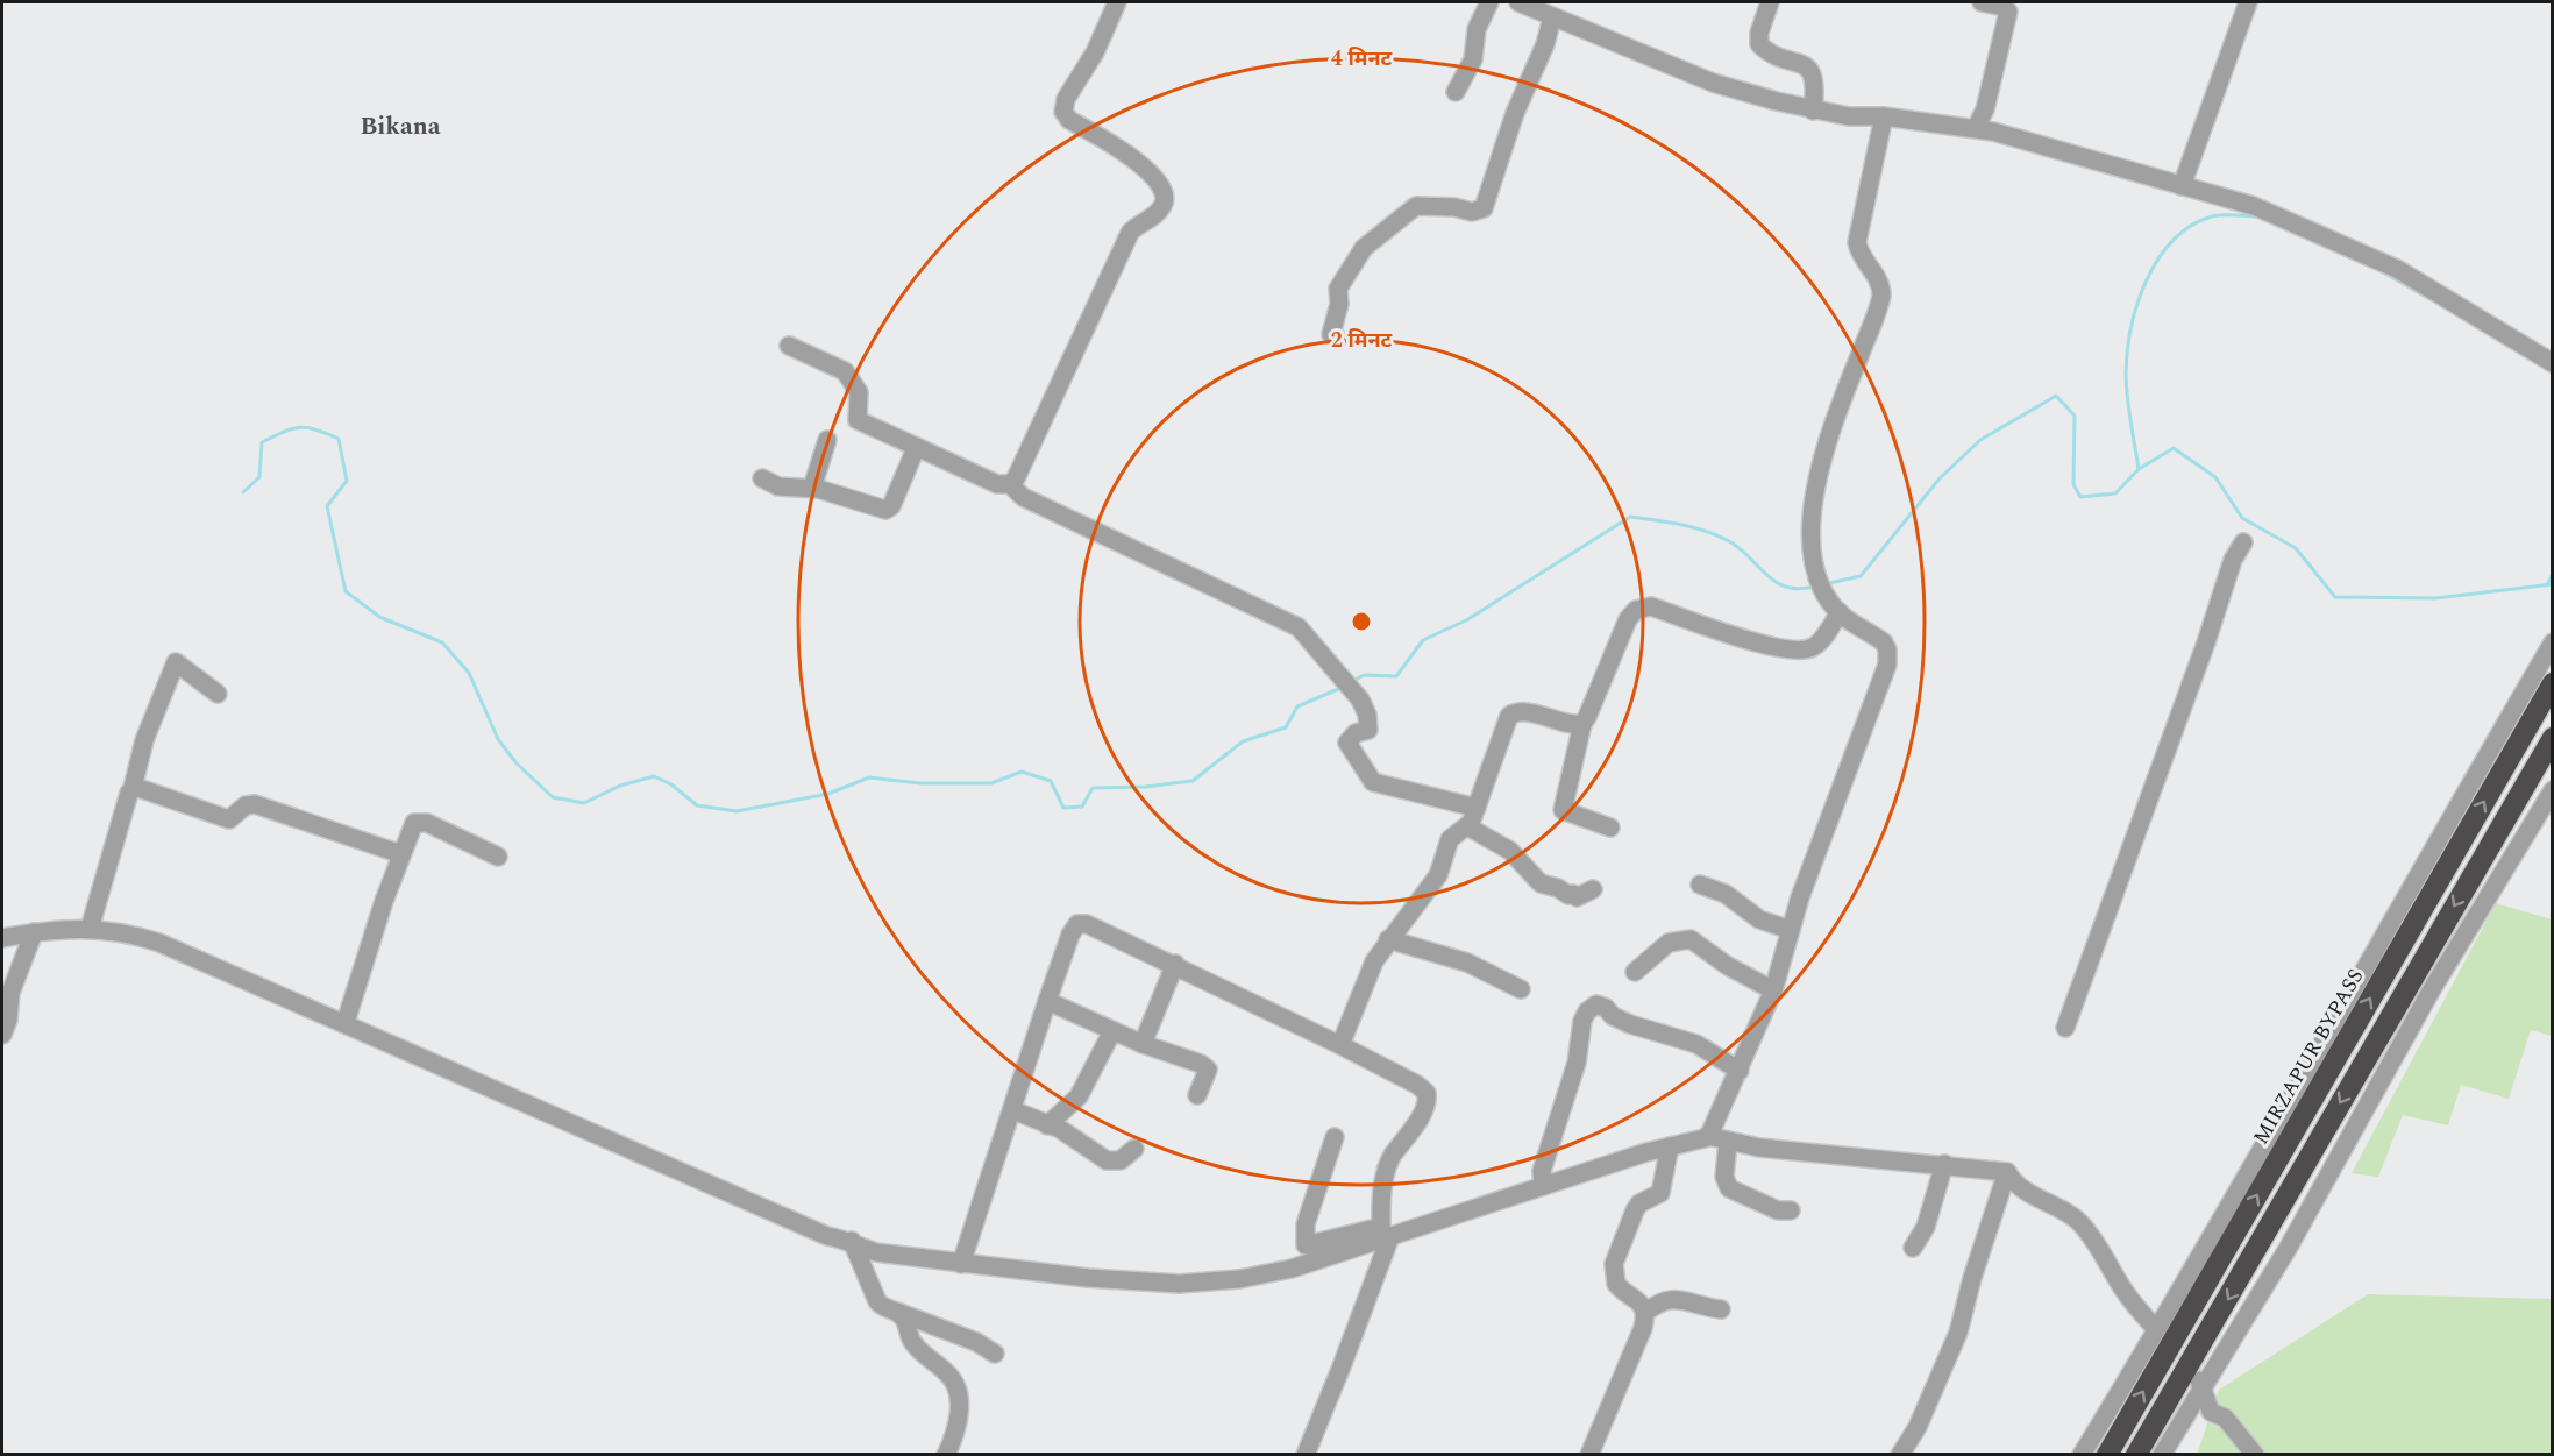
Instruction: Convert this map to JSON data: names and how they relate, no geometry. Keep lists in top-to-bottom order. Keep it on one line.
{"streets":{"highway":["MIRZAPUR BYPASS"]},"districts":["Bikana"],"rings":["4 मिनट","2 मिनट"]}
